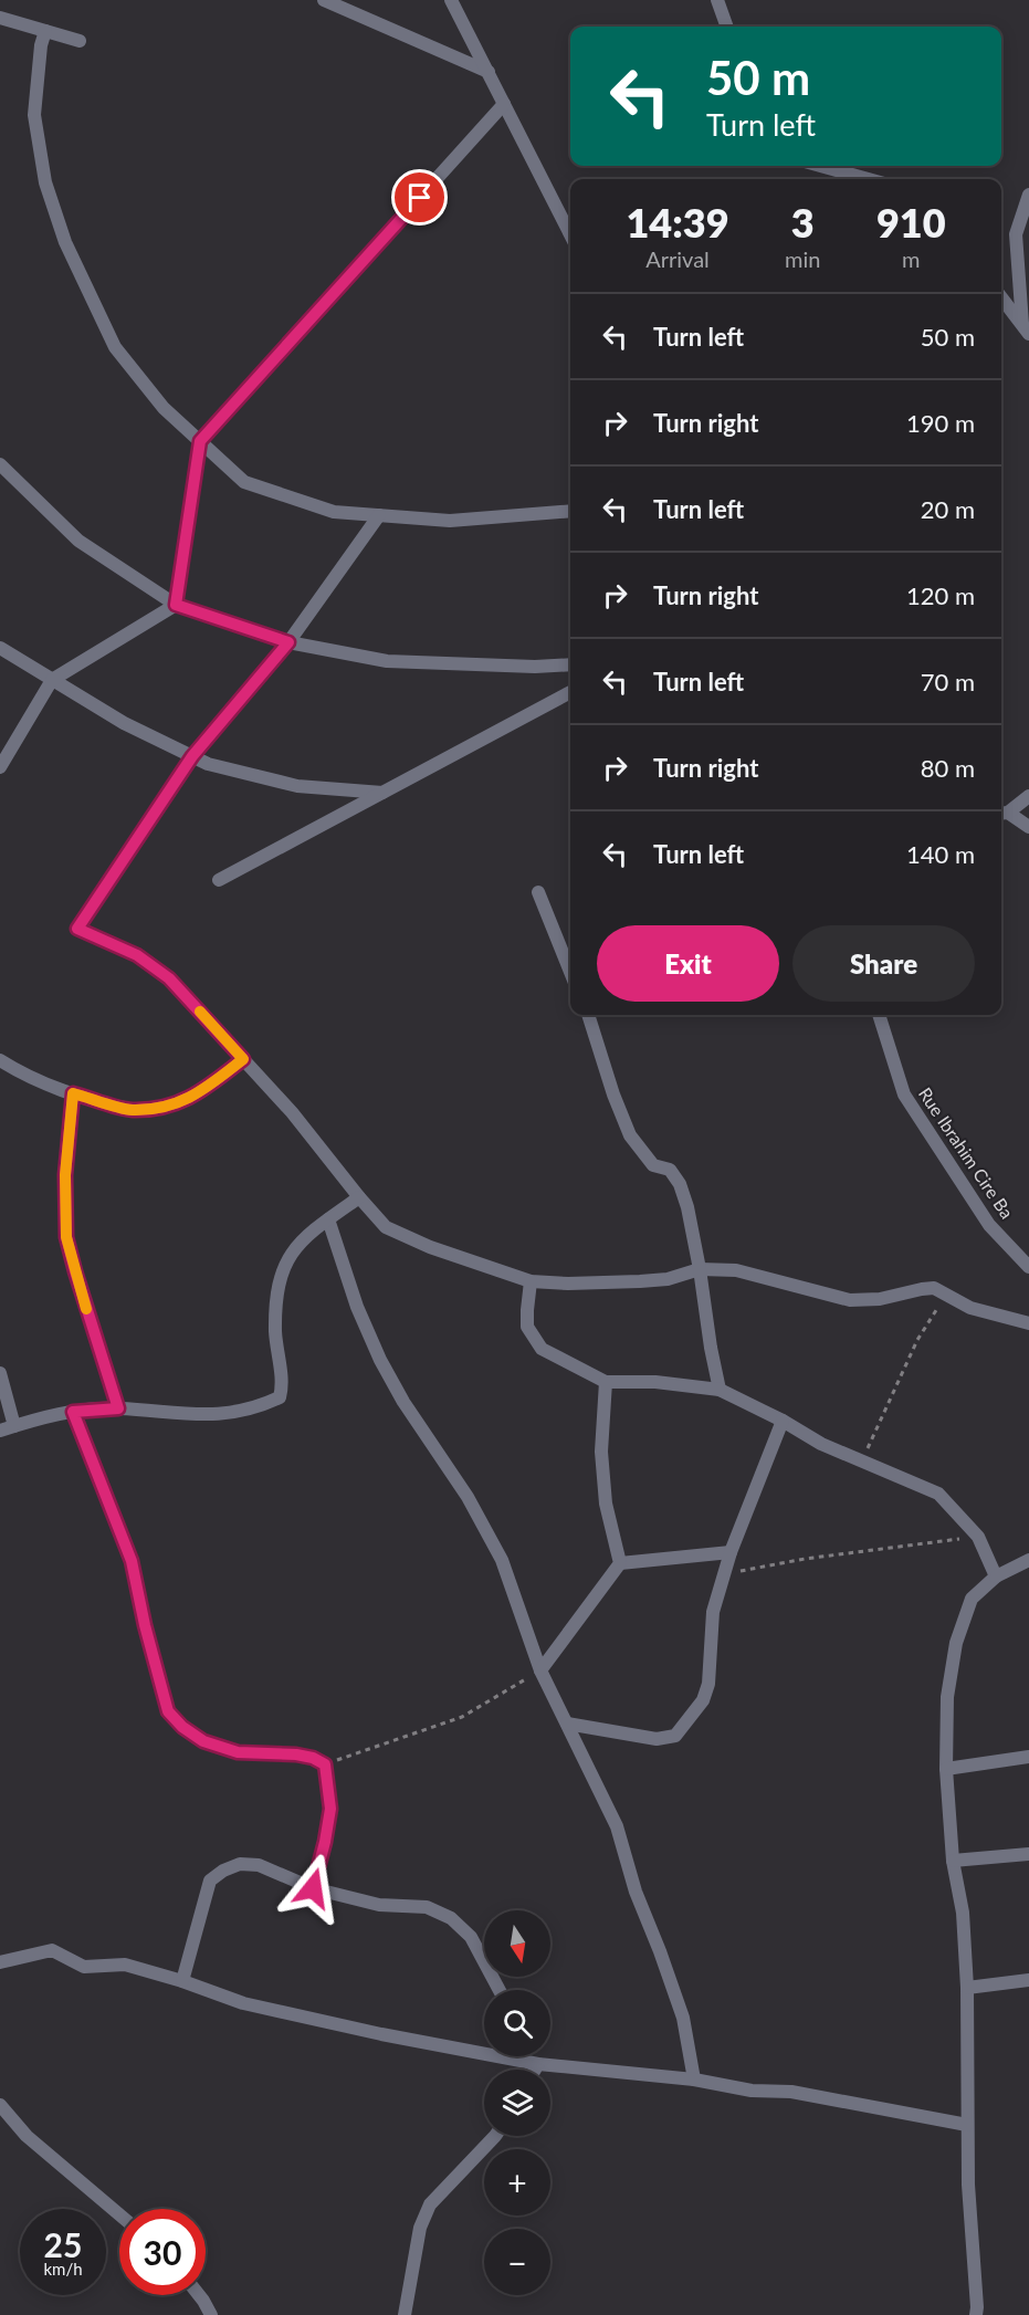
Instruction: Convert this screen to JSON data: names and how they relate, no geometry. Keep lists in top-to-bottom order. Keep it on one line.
{"streets":{"street":["Rue Ibrahim Cire Ba"]},"north":"bottom","page":{"turn":["50 m","Turn left"],"eta":["14:39","Arrival","3","min","910","m"],"list":[{"name":"Turn left","value":"50 m"},{"name":"Turn right","value":"190 m"},{"name":"Turn left","value":"20 m"},{"name":"Turn right","value":"120 m"},{"name":"Turn left","value":"70 m"},{"name":"Turn right","value":"80 m"},{"name":"Turn left","value":"140 m"}],"buttons":["Exit","Share"],"map_buttons":["+","−"],"speed":"25 km/h","limit":"30"}}
